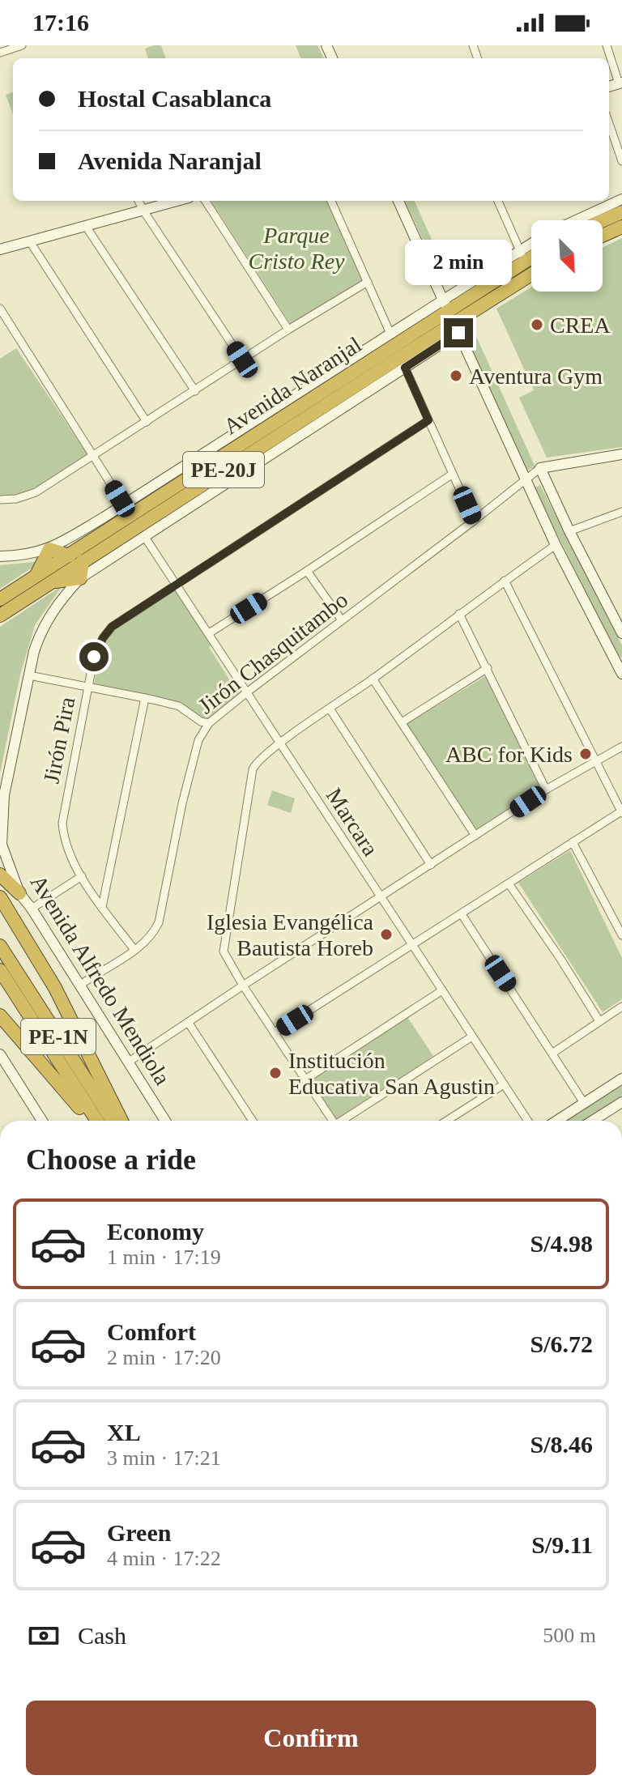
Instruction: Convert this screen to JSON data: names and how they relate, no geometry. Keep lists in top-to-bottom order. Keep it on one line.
{"streets":{"highway":["Avenida Naranjal","PE-20J","PE-1N"],"main road":["Avenida Alfredo Mendiola"],"street":["Jirón Chasquitambo","Jirón Pira","Marcara"]},"crossings":[["Avenida Naranjal","Marcara"],["Avenida Naranjal","Avenida Alfredo Mendiola"],["Jirón Chasquitambo","Jirón Pira"],["Jirón Chasquitambo","Marcara"],["Jirón Chasquitambo","Avenida Alfredo Mendiola"],["Jirón Pira","Marcara"]],"parks":["Parque Cristo Rey"],"places":["CREA","Aventura Gym","ABC for Kids","Iglesia Evangélica Bautista Horeb","Institución Educativa San Agustin"],"north":"bottom right","page":{"status":"17:16","banner":["Hostal Casablanca","Avenida Naranjal"],"bubble":"2 min","heading":"Choose a ride","list":[{"name":"Economy","note":"1 min · 17:19","value":"S/4.98"},{"name":"Comfort","note":"2 min · 17:20","value":"S/6.72"},{"name":"XL","note":"3 min · 17:21","value":"S/8.46"},{"name":"Green","note":"4 min · 17:22","value":"S/9.11"}],"pay":["Cash","500 m"],"buttons":"Confirm"}}
